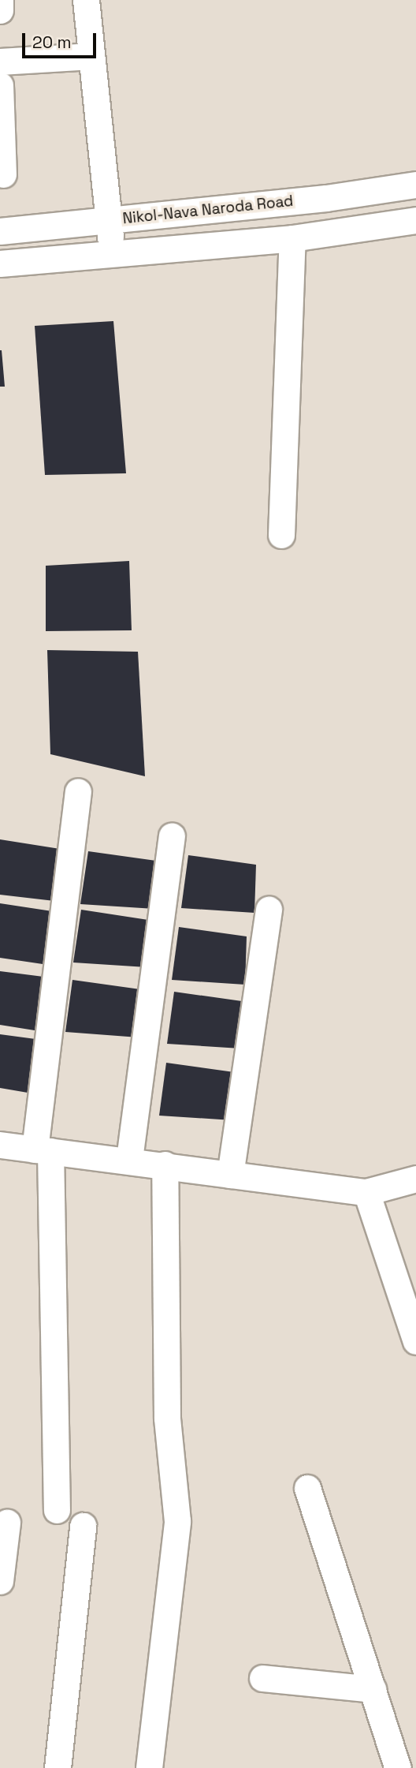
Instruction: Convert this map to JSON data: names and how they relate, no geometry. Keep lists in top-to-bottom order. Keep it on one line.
{"streets":{"street":["Nikol-Nava Naroda Road"]},"scale_bar":"20 m"}
